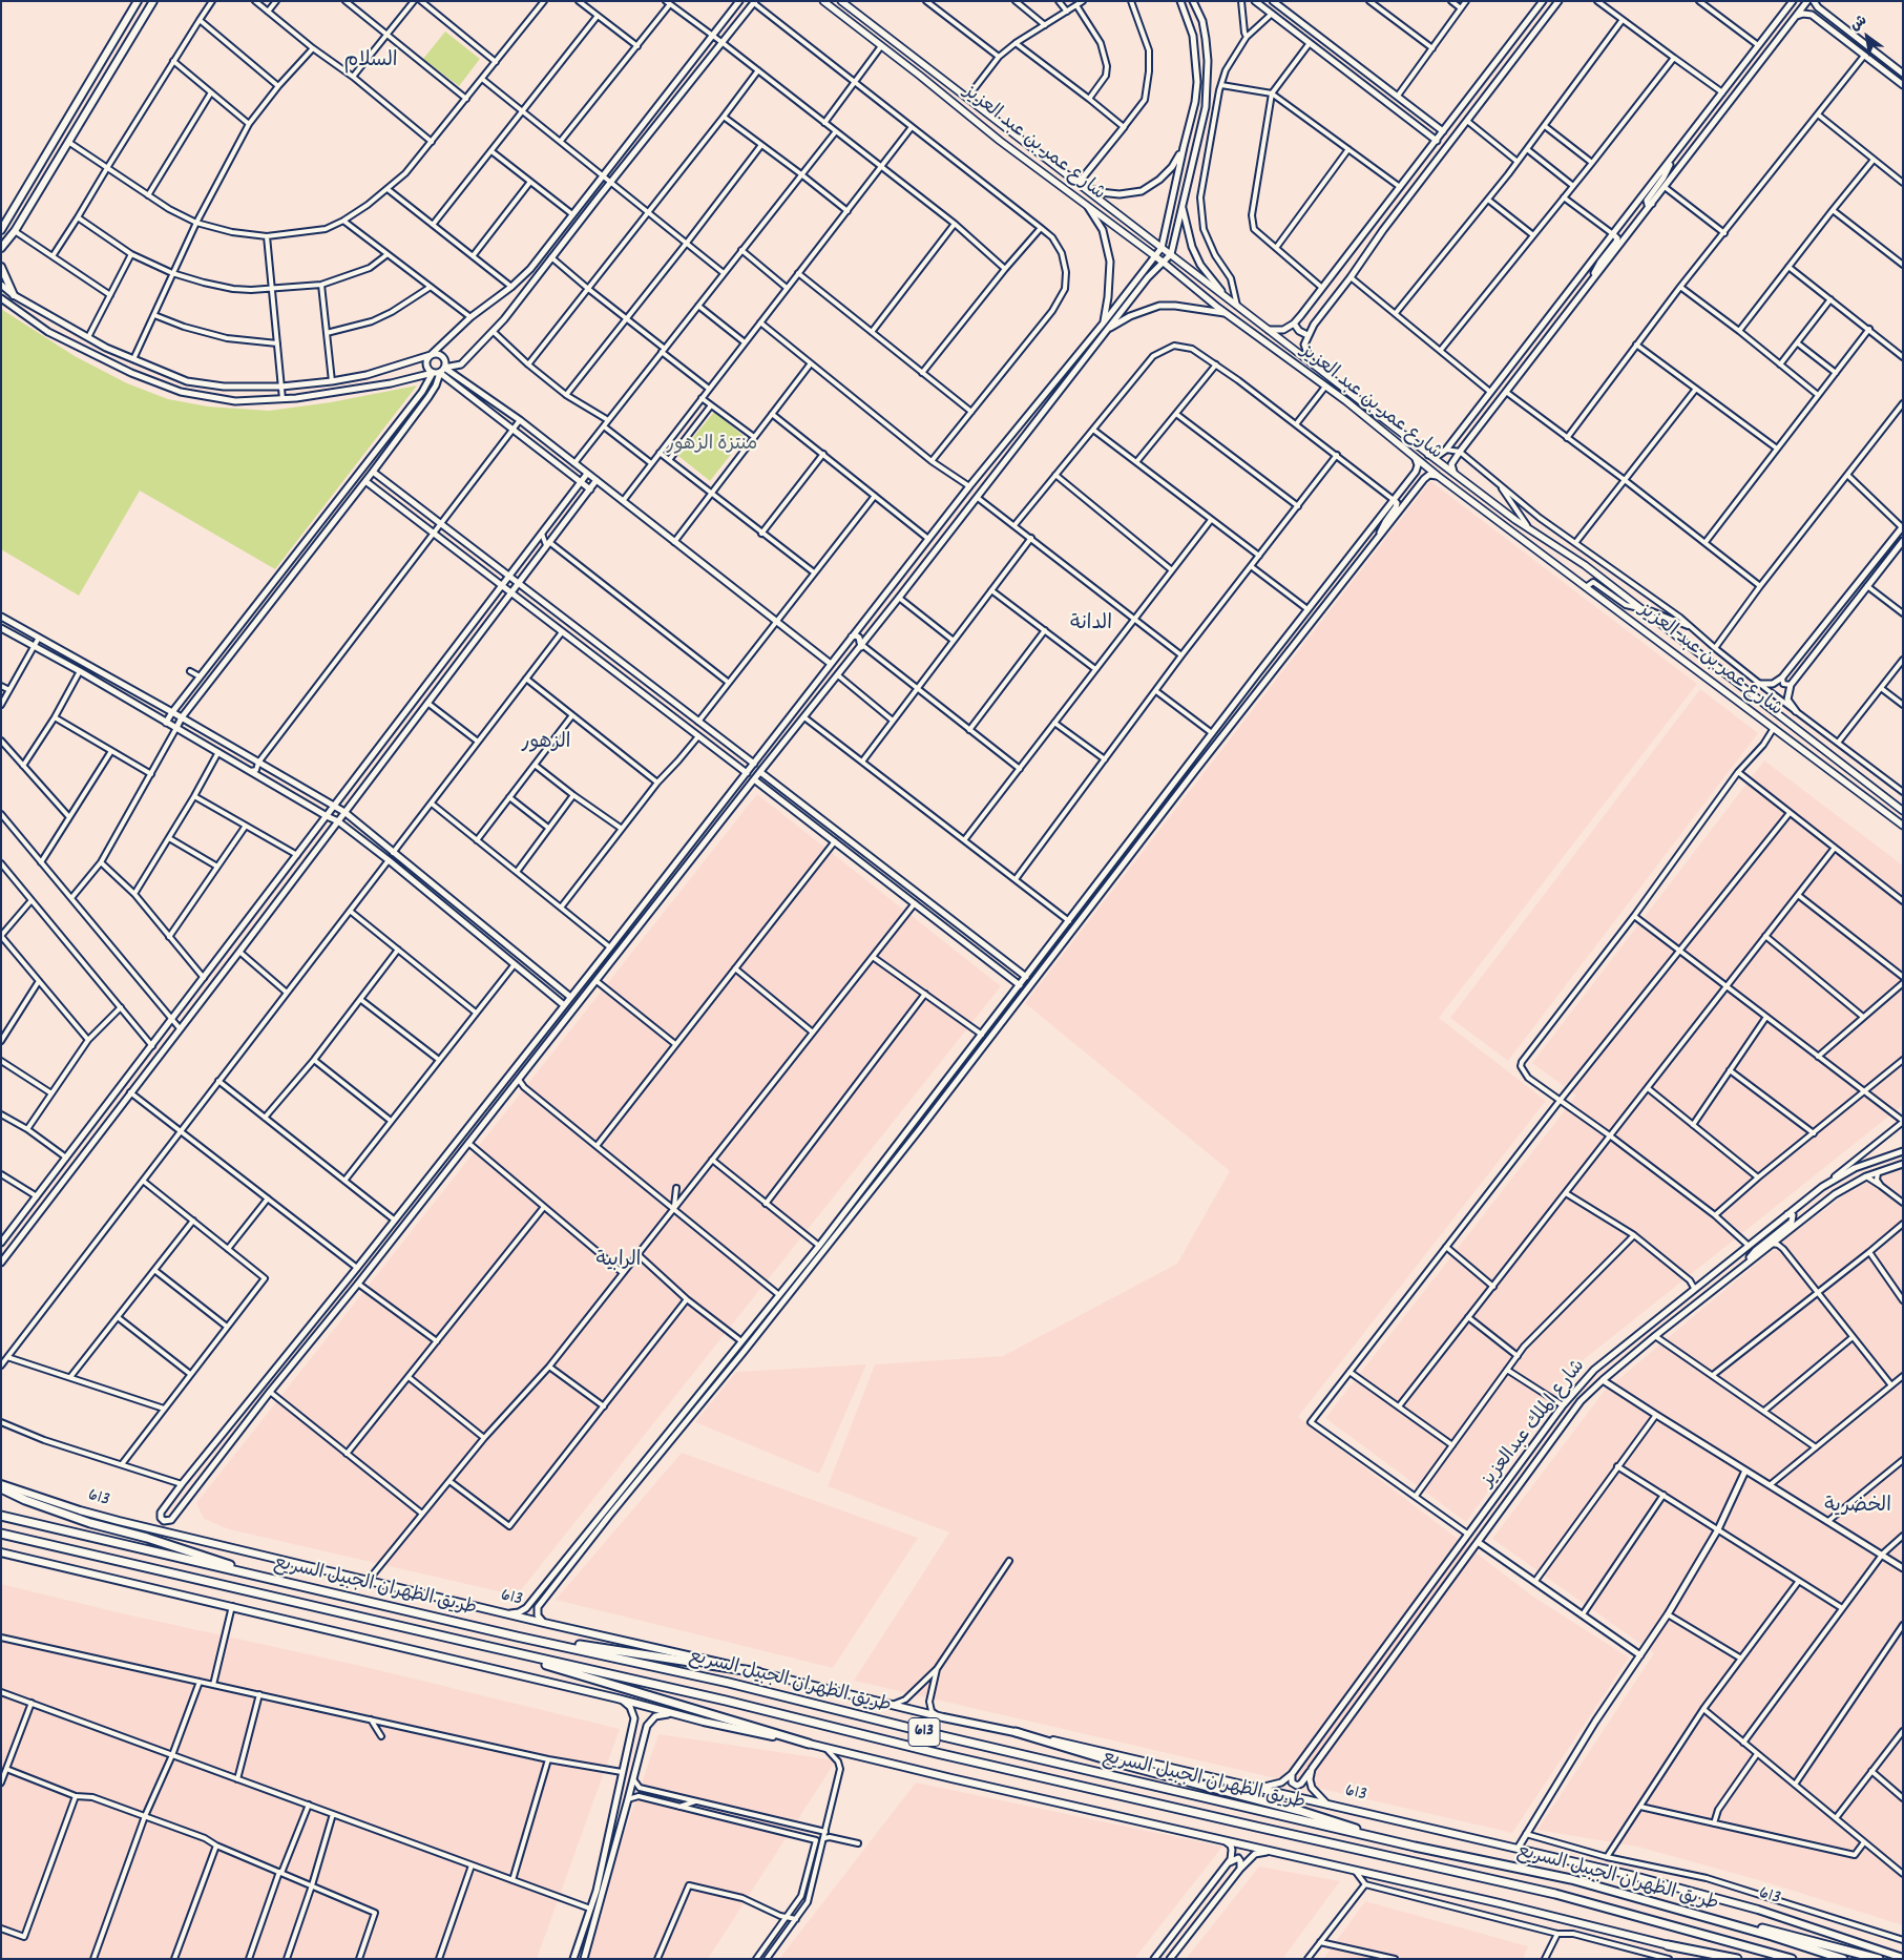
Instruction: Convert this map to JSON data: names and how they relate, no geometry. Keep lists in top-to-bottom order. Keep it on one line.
{"streets":{"highway":["613","طريق الظهران الجبيل السريع"],"main road":["شارع عمر بن عبد العزيز"],"street":["شارع الملك عبدالعزيز"]},"crossings":[["شارع الملك عبدالعزيز","613"]],"districts":["السلام","الدانة","الزهور","الرابية","الخضرية"],"parks":["منتزة الزهور"],"north":"top left"}
